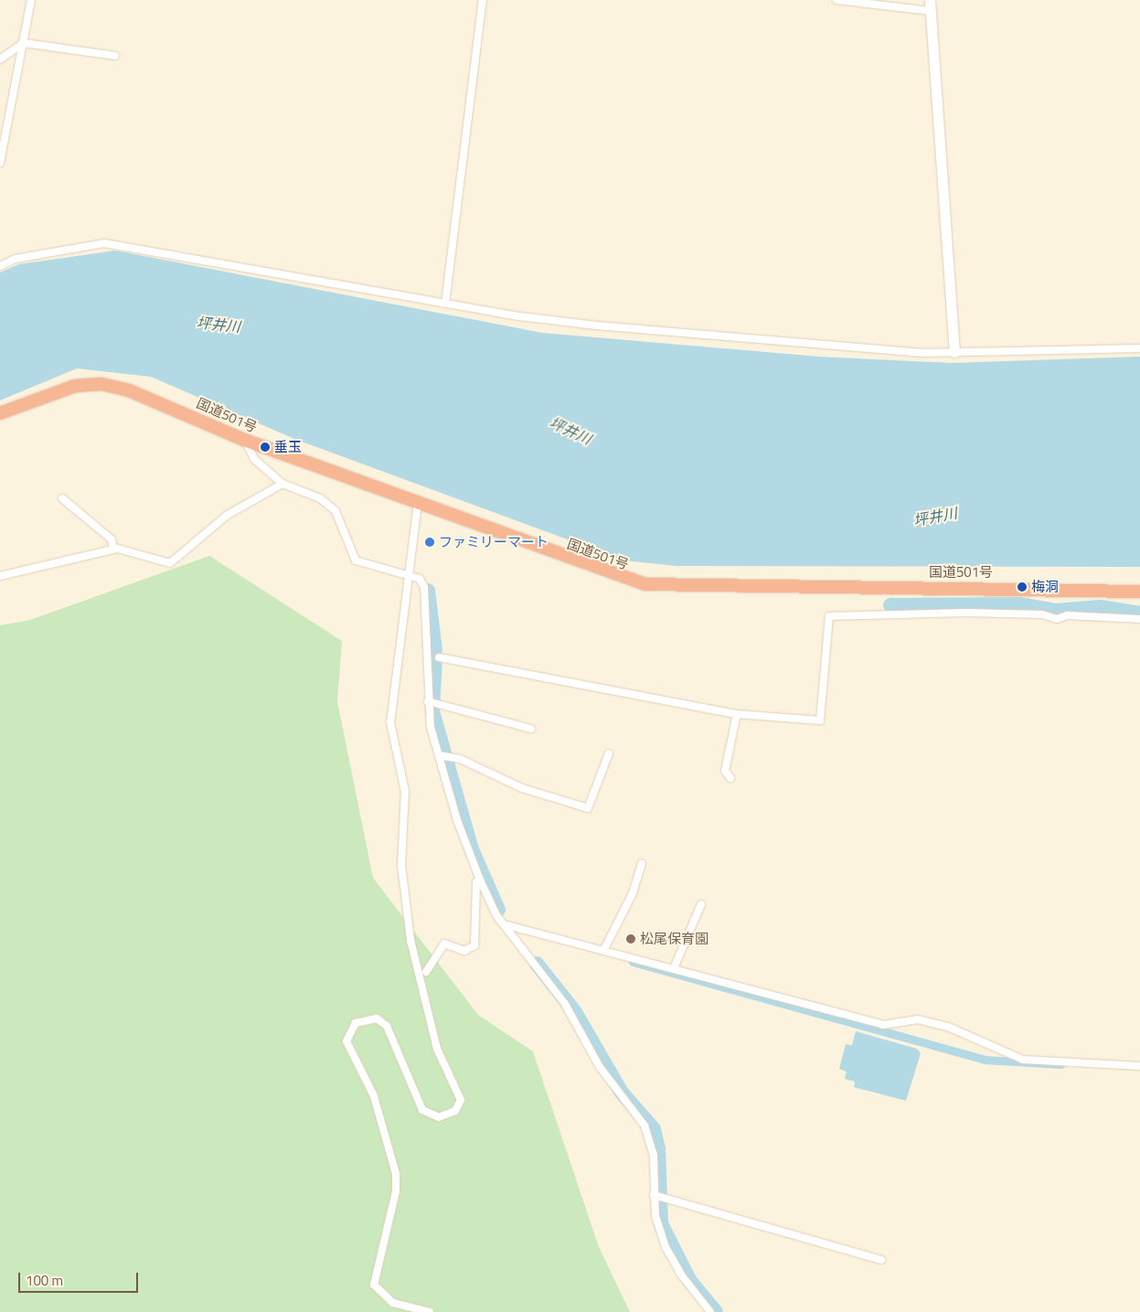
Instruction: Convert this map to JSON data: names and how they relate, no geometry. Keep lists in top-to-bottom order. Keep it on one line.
{"streets":{"highway":["国道501号"]},"water":["坪井川"],"places":["垂玉","ファミリーマート","梅洞","松尾保育園"],"scale_bar":"100 m"}
